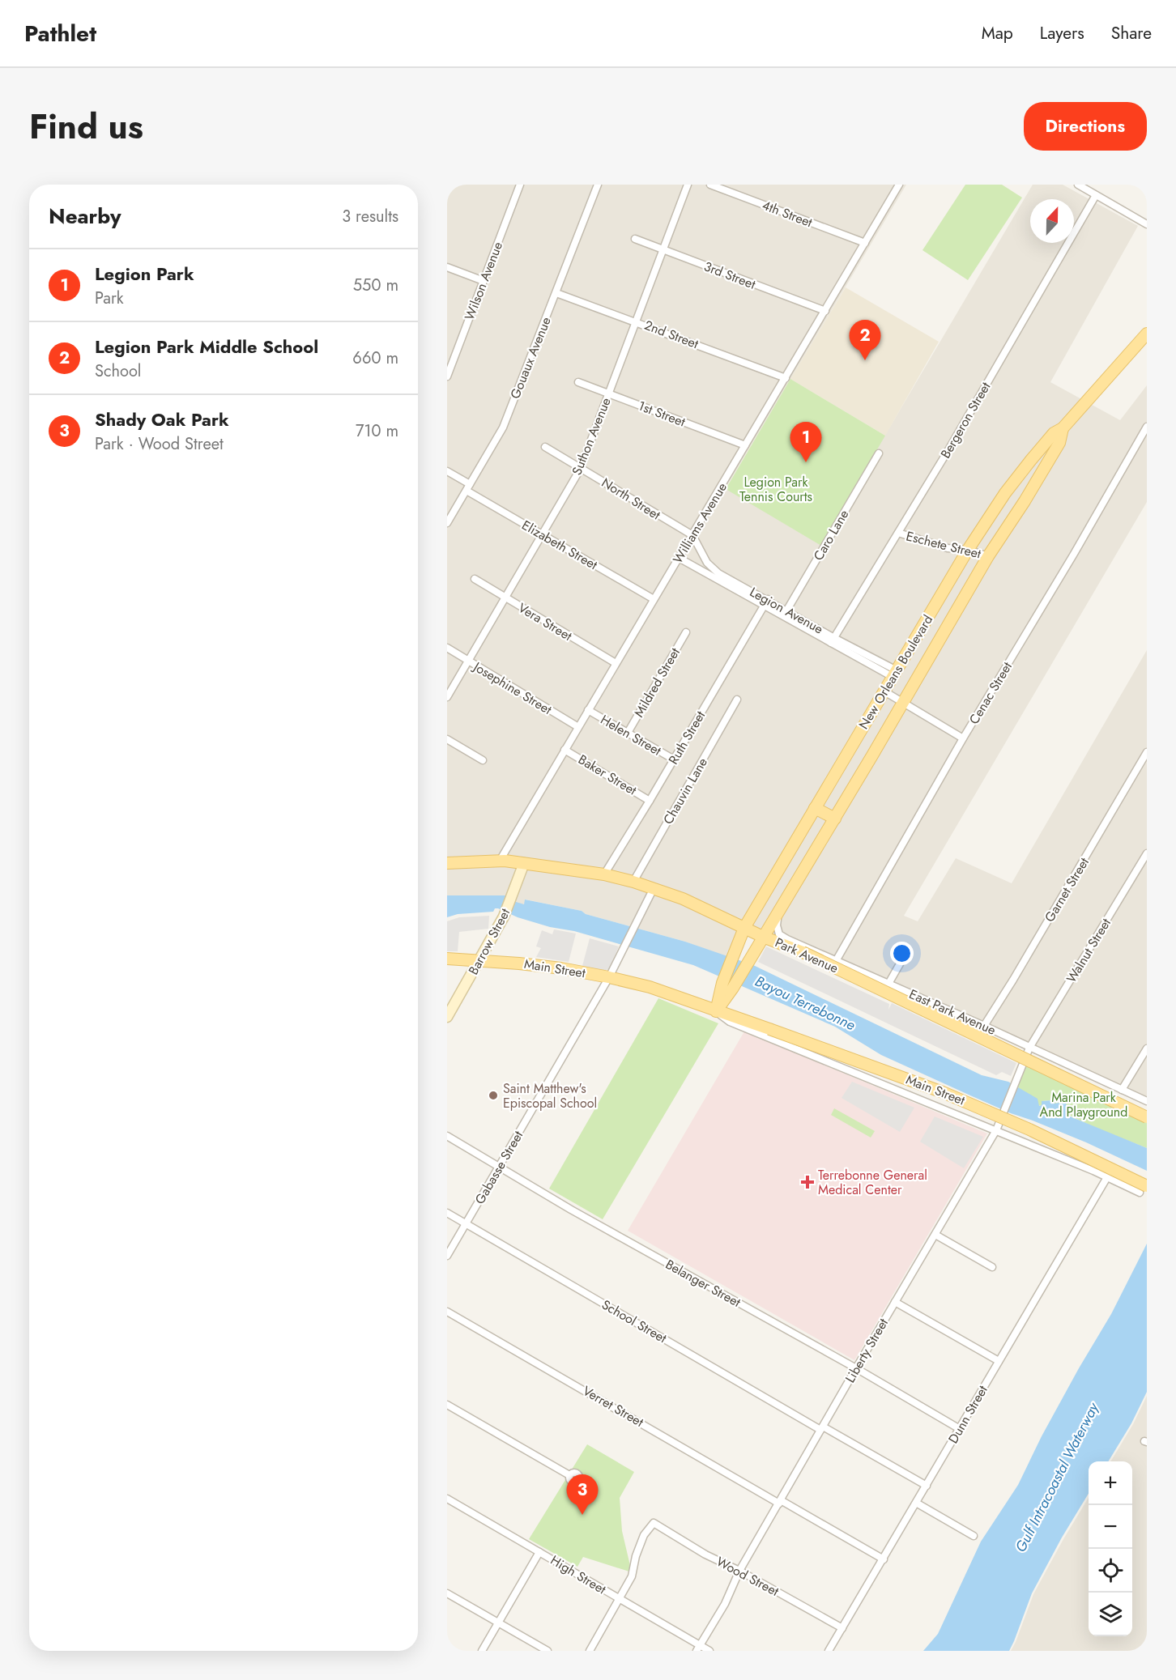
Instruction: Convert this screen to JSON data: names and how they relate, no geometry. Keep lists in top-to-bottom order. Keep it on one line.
{"streets":{"main road":["New Orleans Boulevard","Barrow Street","Park Avenue","Main Street"],"street":["4th Street","3rd Street","Wilson Avenue","2nd Street","Gouaux Avenue","1st Street","Bergeron Street","Suthon Avenue","North Street","Williams Avenue","Caro Lane","Elizabeth Street","Eschete Street","Legion Avenue","Vera Street","Mildred Street","Josephine Street","Cenac Street","Helen Street","Ruth Street","Baker Street","Chauvin Lane","Garnet Street","Walnut Street","East Park Avenue","Gabasse Street","Belanger Street","School Street","Liberty Street","Verret Street","Dunn Street","High Street","Wood Street"]},"crossings":[["4th Street","Williams Avenue"],["3rd Street","Suthon Avenue"],["3rd Street","Williams Avenue"],["2nd Street","Gouaux Avenue"],["2nd Street","Suthon Avenue"],["2nd Street","Williams Avenue"],["Gouaux Avenue","Elizabeth Street"],["1st Street","Suthon Avenue"],["1st Street","Williams Avenue"],["Bergeron Street","Eschete Street"],["Bergeron Street","Legion Avenue"],["Suthon Avenue","North Street"],["Suthon Avenue","Elizabeth Street"],["Suthon Avenue","Vera Street"],["Suthon Avenue","Josephine Street"],["North Street","Williams Avenue"],["North Street","Legion Avenue"],["Williams Avenue","Elizabeth Street"],["Williams Avenue","Legion Avenue"],["Williams Avenue","Vera Street"],["Williams Avenue","Josephine Street"],["Williams Avenue","Helen Street"],["Williams Avenue","Baker Street"],["Williams Avenue","Park Avenue"],["Caro Lane","Legion Avenue"],["Eschete Street","New Orleans Boulevard"],["Legion Avenue","New Orleans Boulevard"],["Legion Avenue","Ruth Street"],["New Orleans Boulevard","Park Avenue"],["New Orleans Boulevard","East Park Avenue"],["Mildred Street","Helen Street"],["Cenac Street","East Park Avenue"],["Helen Street","Ruth Street"],["Ruth Street","Baker Street"],["Ruth Street","Park Avenue"],["Chauvin Lane","Park Avenue"],["Garnet Street","East Park Avenue"],["Barrow Street","Park Avenue"],["Barrow Street","Main Street"],["Walnut Street","East Park Avenue"],["Walnut Street","Liberty Street"],["Park Avenue","Gabasse Street"],["Main Street","Gabasse Street"],["Main Street","Liberty Street"],["Main Street","Dunn Street"],["East Park Avenue","Liberty Street"],["Gabasse Street","Belanger Street"],["Gabasse Street","School Street"],["Belanger Street","Liberty Street"],["Belanger Street","Dunn Street"],["School Street","Liberty Street"],["School Street","Dunn Street"],["Liberty Street","Verret Street"],["Liberty Street","High Street"],["Liberty Street","Wood Street"],["Verret Street","Dunn Street"],["Dunn Street","Wood Street"],["High Street","Wood Street"]],"water":["Bayou Terrebonne","Gulf Intracoastal Waterway"],"parks":["Legion Park Tennis Courts","Marina Park And Playground"],"places":{"other":["Saint Matthew's Episcopal School"],"health":["Terrebonne General Medical Center"]},"north":"top","page":{"header":"Pathlet","nav":["Map","Layers","Share"],"title":"Find us","buttons":"Directions","heading":["Nearby","3 results"],"list":[{"mark":"1","name":"Legion Park","note":"Park","value":"550 m"},{"mark":"2","name":"Legion Park Middle School","note":"School","value":"660 m"},{"mark":"3","name":"Shady Oak Park","note":"Park · Wood Street","value":"710 m"}],"pins":["2","1","3"],"map_buttons":["+","−"]}}
